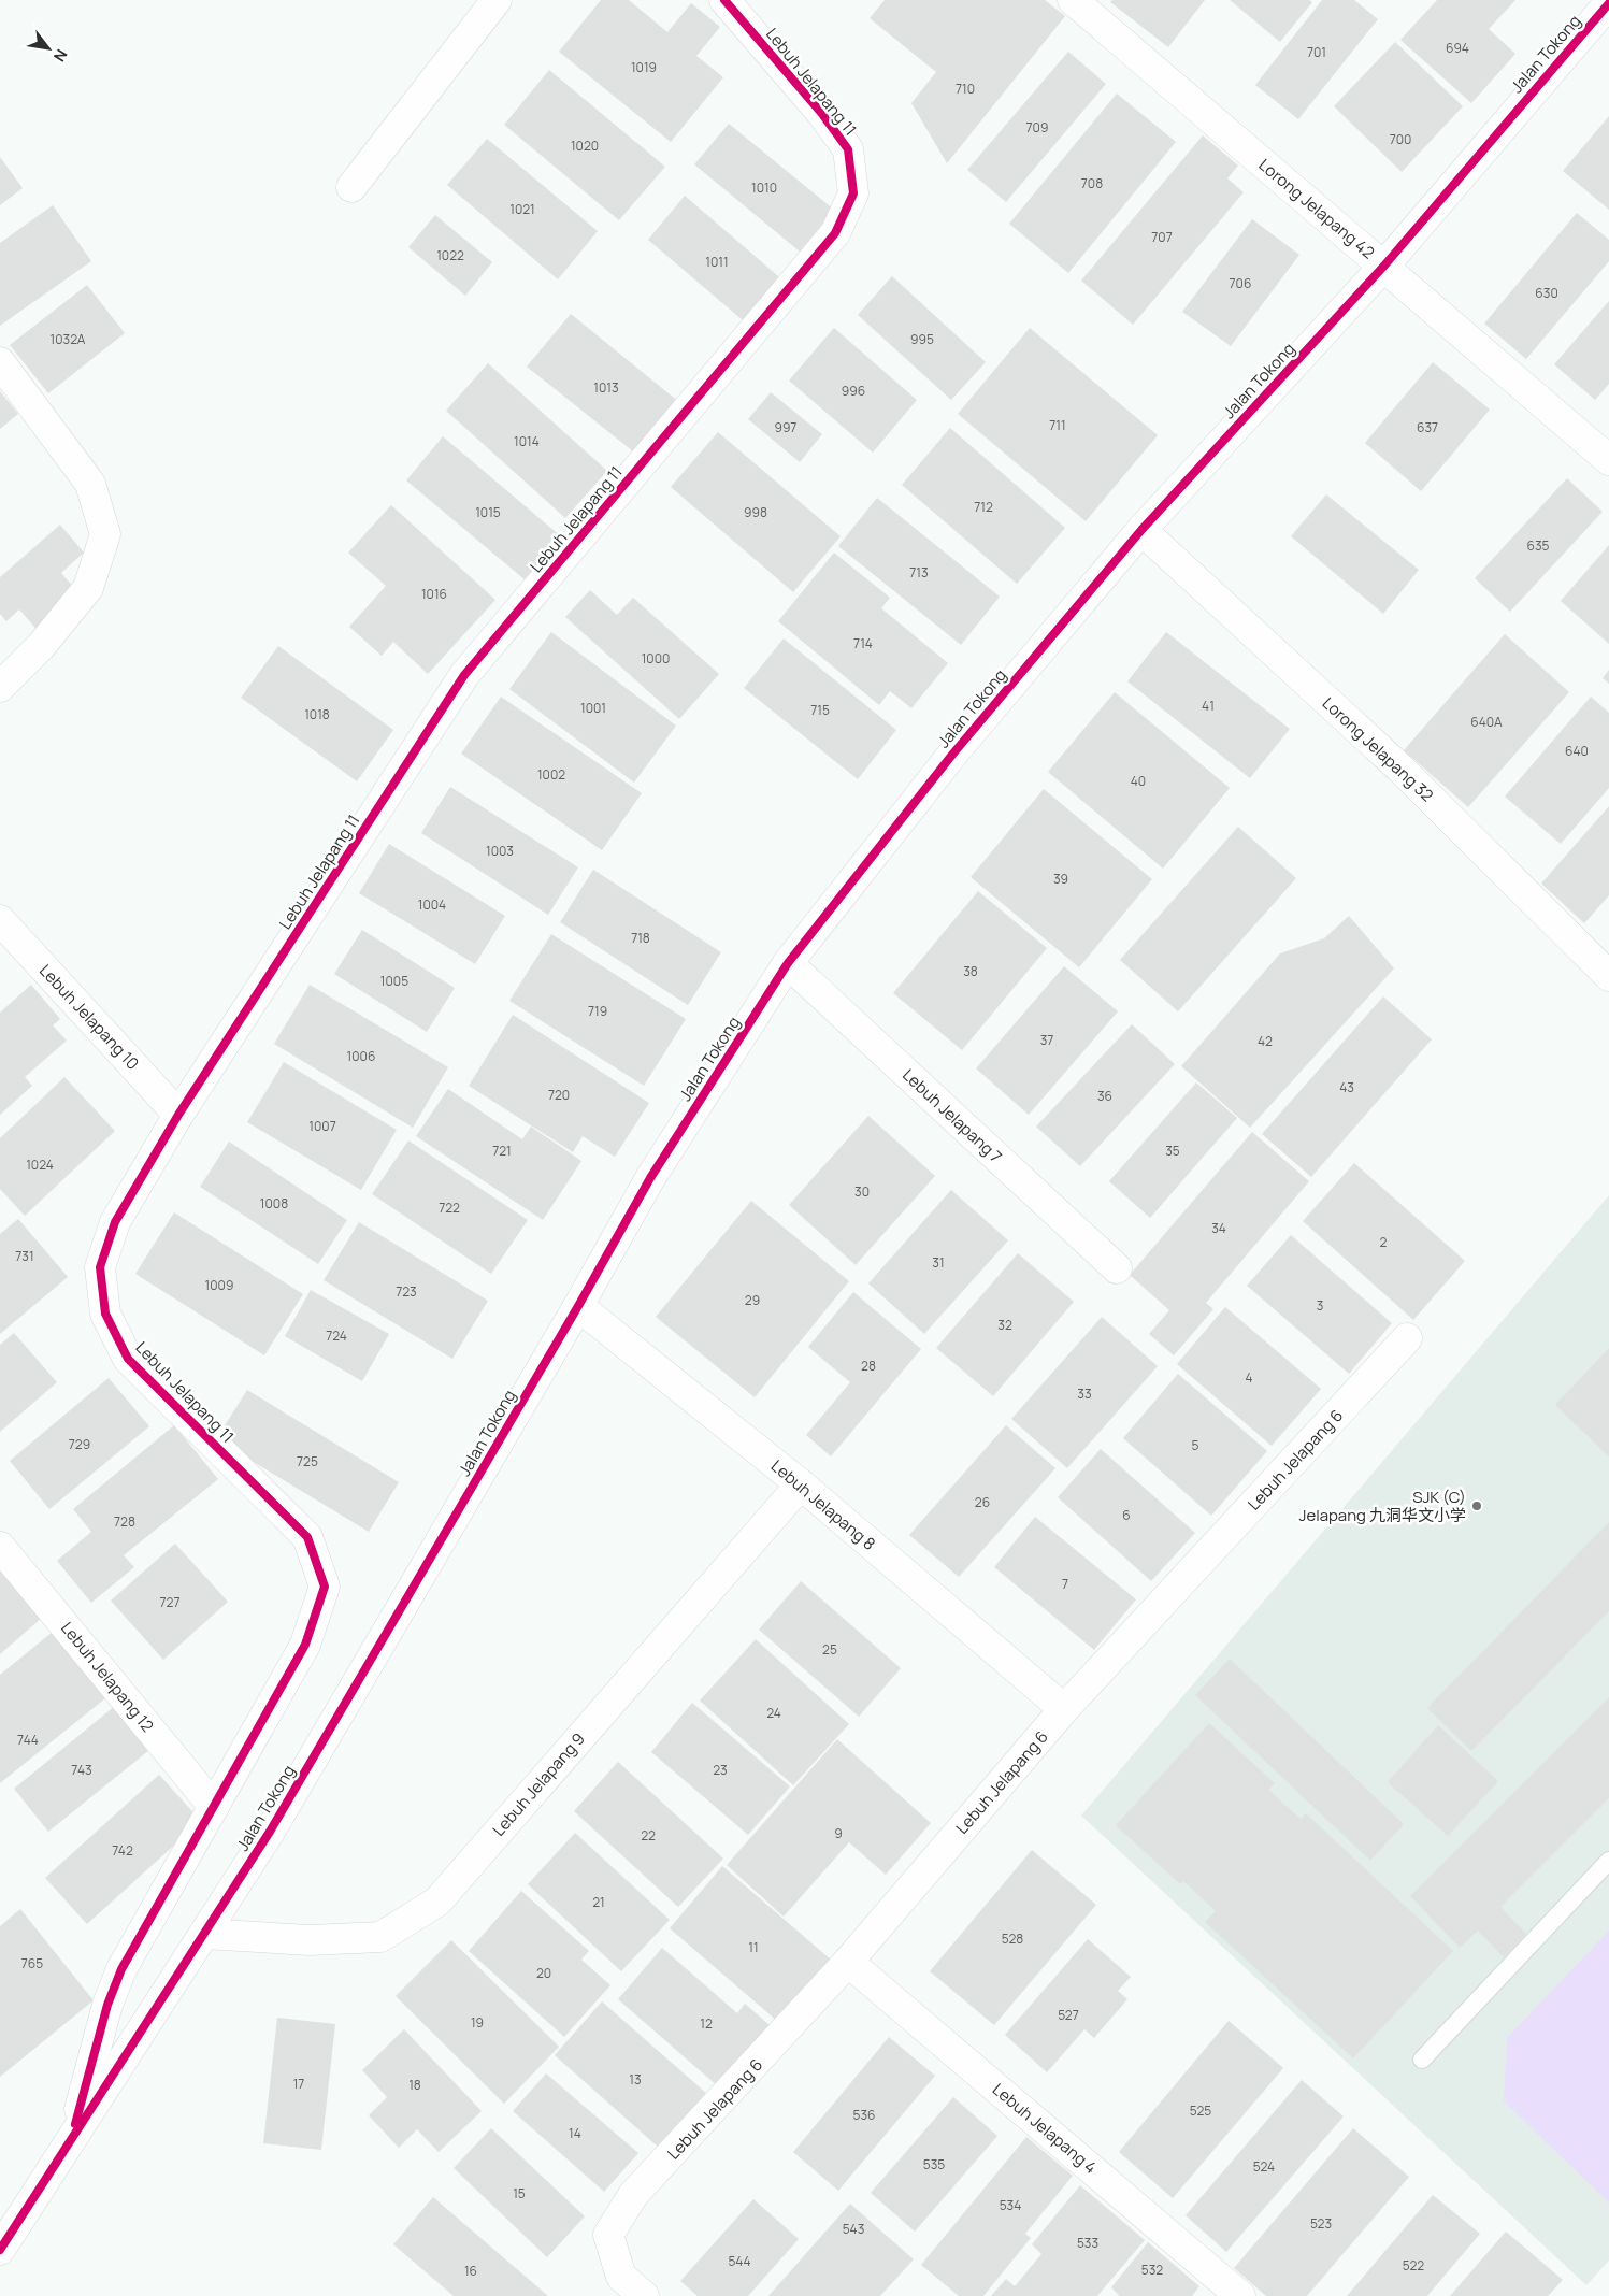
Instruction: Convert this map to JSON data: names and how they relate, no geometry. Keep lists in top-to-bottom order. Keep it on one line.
{"streets":{"street":["Jalan Tokong","Lebuh Jelapang 11","Lorong Jelapang 42","Lorong Jelapang 32","Lebuh Jelapang 10","Lebuh Jelapang 7","Lebuh Jelapang 6","Lebuh Jelapang 8","Lebuh Jelapang 12","Lebuh Jelapang 9","Lebuh Jelapang 4"]},"crossings":[["Jalan Tokong","Lebuh Jelapang 11"],["Jalan Tokong","Lorong Jelapang 42"],["Jalan Tokong","Lorong Jelapang 32"],["Jalan Tokong","Lebuh Jelapang 7"],["Jalan Tokong","Lebuh Jelapang 8"],["Jalan Tokong","Lebuh Jelapang 9"],["Lebuh Jelapang 11","Lebuh Jelapang 10"],["Lebuh Jelapang 11","Lebuh Jelapang 12"],["Lebuh Jelapang 6","Lebuh Jelapang 8"],["Lebuh Jelapang 6","Lebuh Jelapang 4"],["Lebuh Jelapang 8","Lebuh Jelapang 9"]],"places":["SJK (C) Jelapang 九洞华文小学"],"house_numbers":["694","701","1019","710","709","700","1020","708","1010","1021","707","1022","1011","706","630","1032A","995","1013","996","711","997","637","1014","712","1015","998","635","713","1016","714","1000","41","1001","715","1018","640A","640","1002","40","1003","39","1004","718","38","1005","719","37","42","1006","43","720","36","1007","721","35","1024","30","1008","722","34","2","731","31","1009","723","29","3","32","724","28","4","33","729","5","725","26","6","728","7","727","25","24","744","743","23","9","22","742","21","528","11","765","20","527","19","12","13","17","18","525","536","14","535","524","15","534","523","543","533","544","522","532","16"],"north":"bottom right"}
